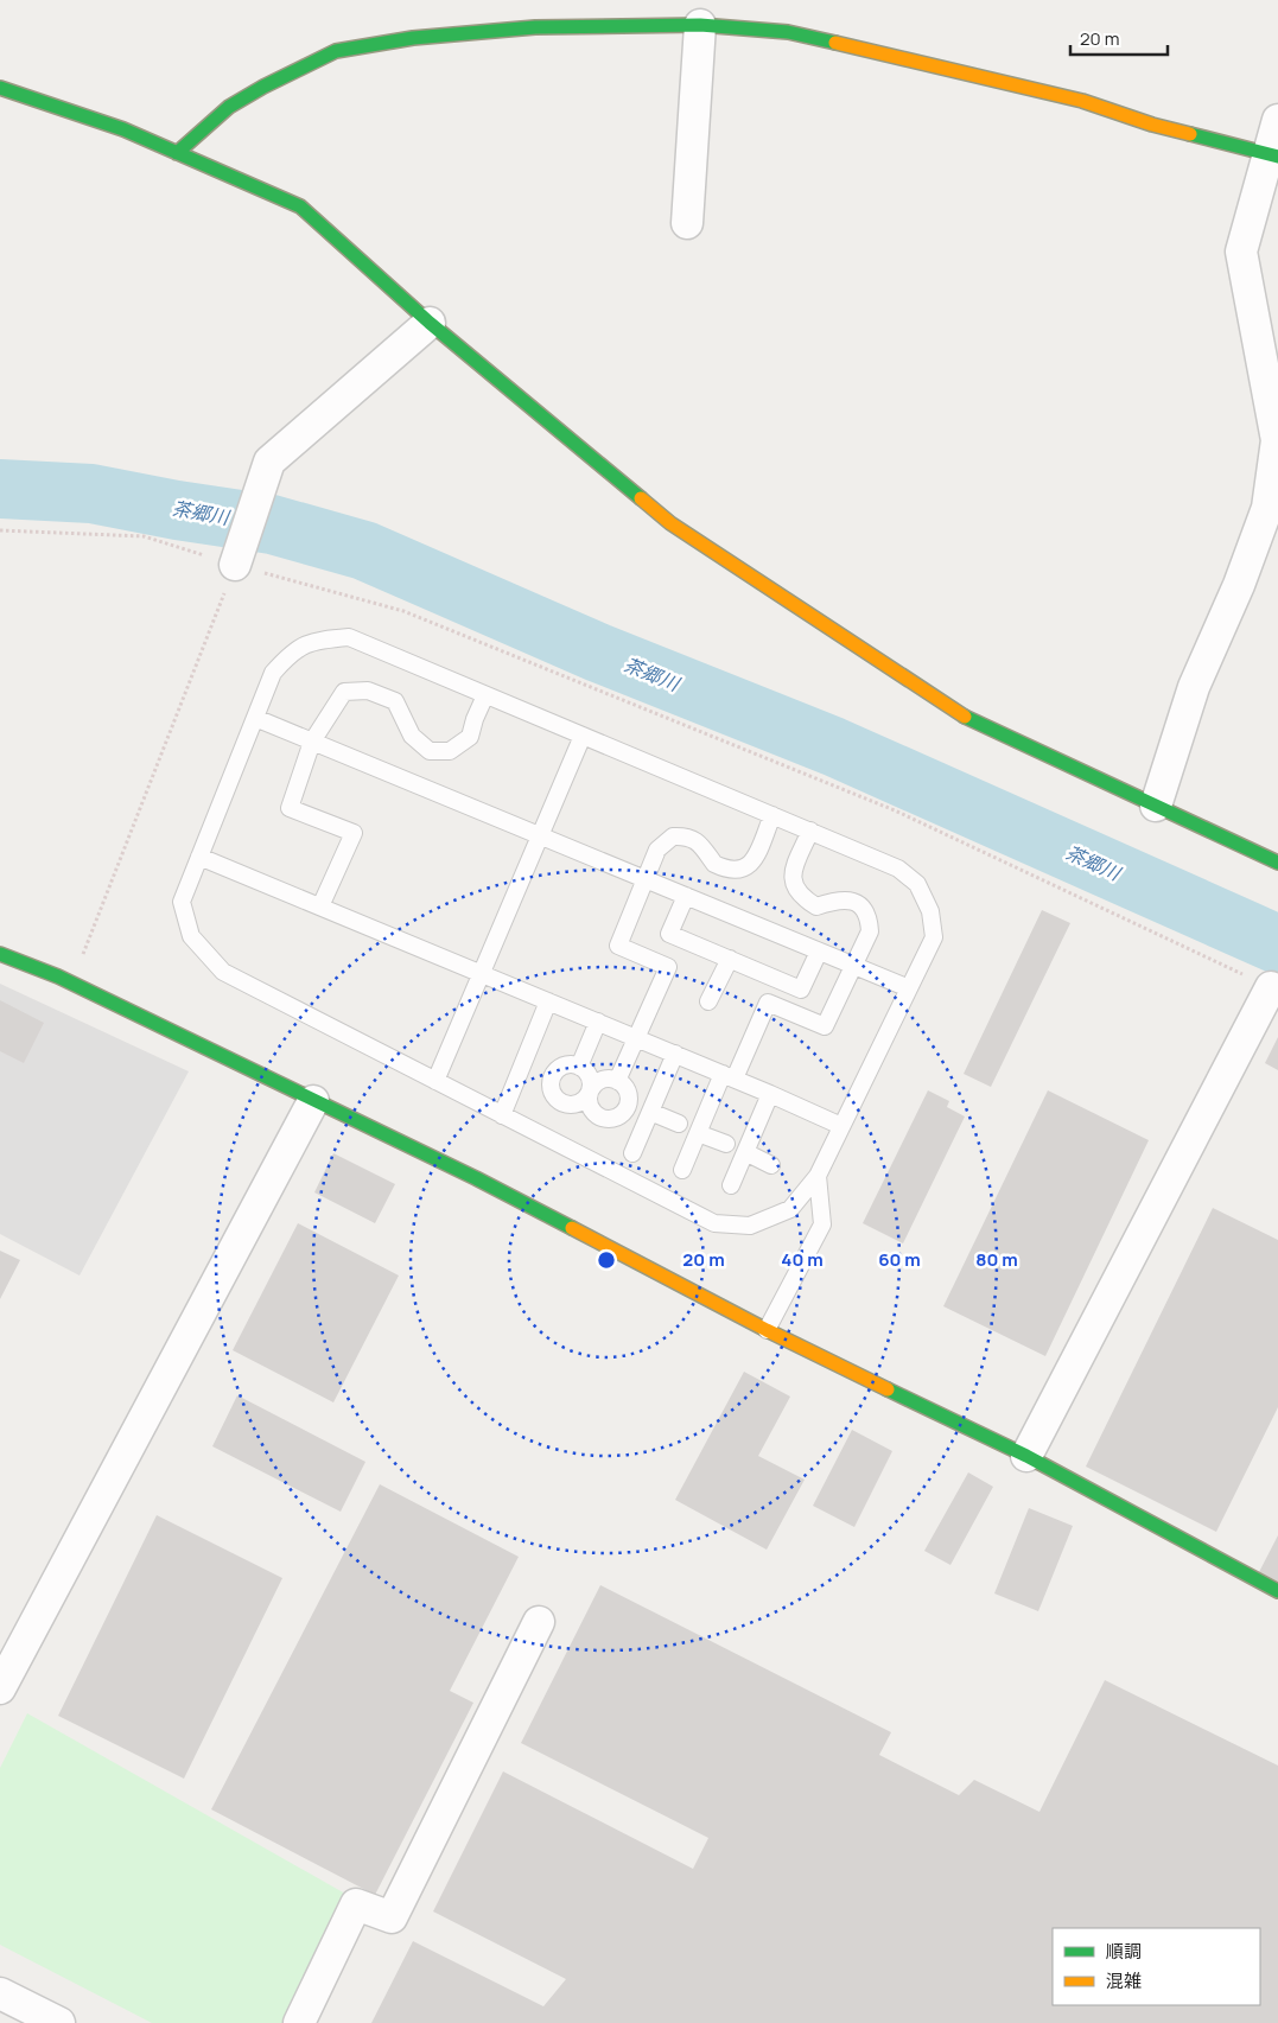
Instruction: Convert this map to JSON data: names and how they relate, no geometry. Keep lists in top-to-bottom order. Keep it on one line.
{"water":["茶郷川"],"legend":["順調","混雑"],"scale_bar":"20 m","rings":["20 m","40 m","60 m","80 m"]}
